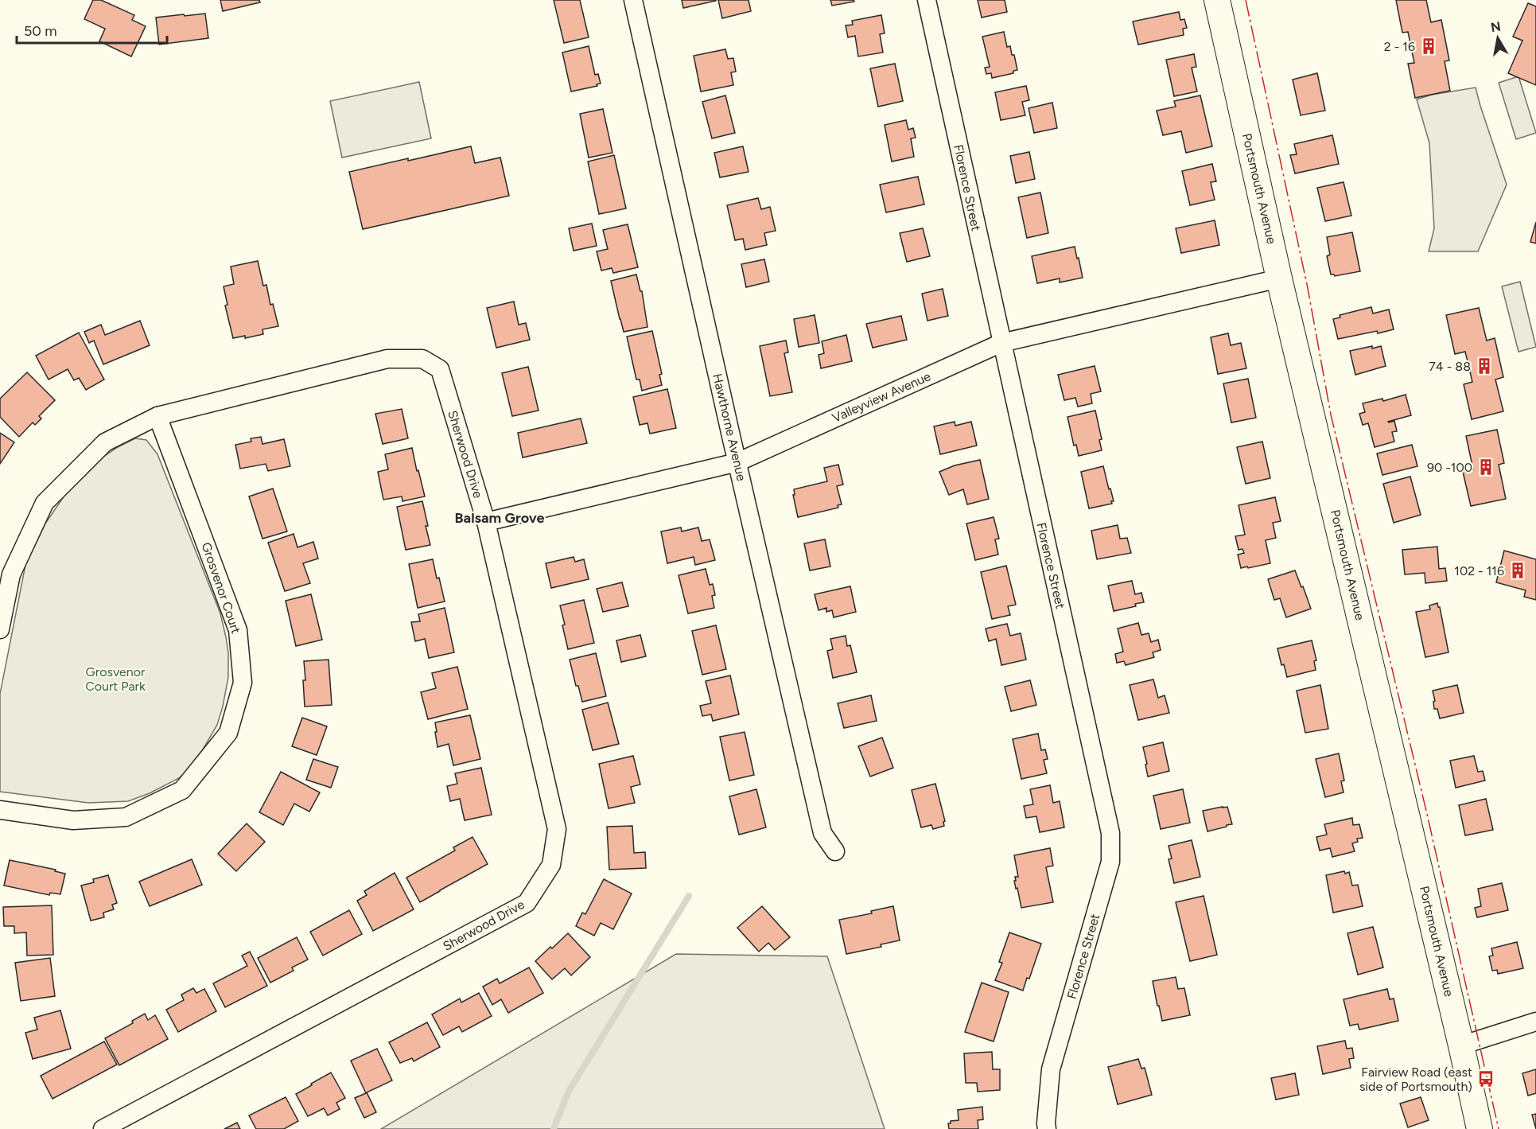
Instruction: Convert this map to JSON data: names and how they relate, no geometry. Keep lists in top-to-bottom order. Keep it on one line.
{"streets":{"main road":["Portsmouth Avenue"],"street":["Florence Street","Valleyview Avenue","Hawthorne Avenue","Sherwood Drive","Grosvenor Court"]},"crossings":[["Florence Street","Valleyview Avenue"],["Portsmouth Avenue","Valleyview Avenue"],["Valleyview Avenue","Hawthorne Avenue"],["Valleyview Avenue","Sherwood Drive"],["Sherwood Drive","Grosvenor Court"]],"districts":["Balsam Grove"],"parks":["Grosvenor Court Park"],"places":{"building":["2 - 16","74 - 88","90 -100","102 - 116"],"bus stop":["Fairview Road (east side of Portsmouth)"]},"scale_bar":"50 m","north":"top"}
